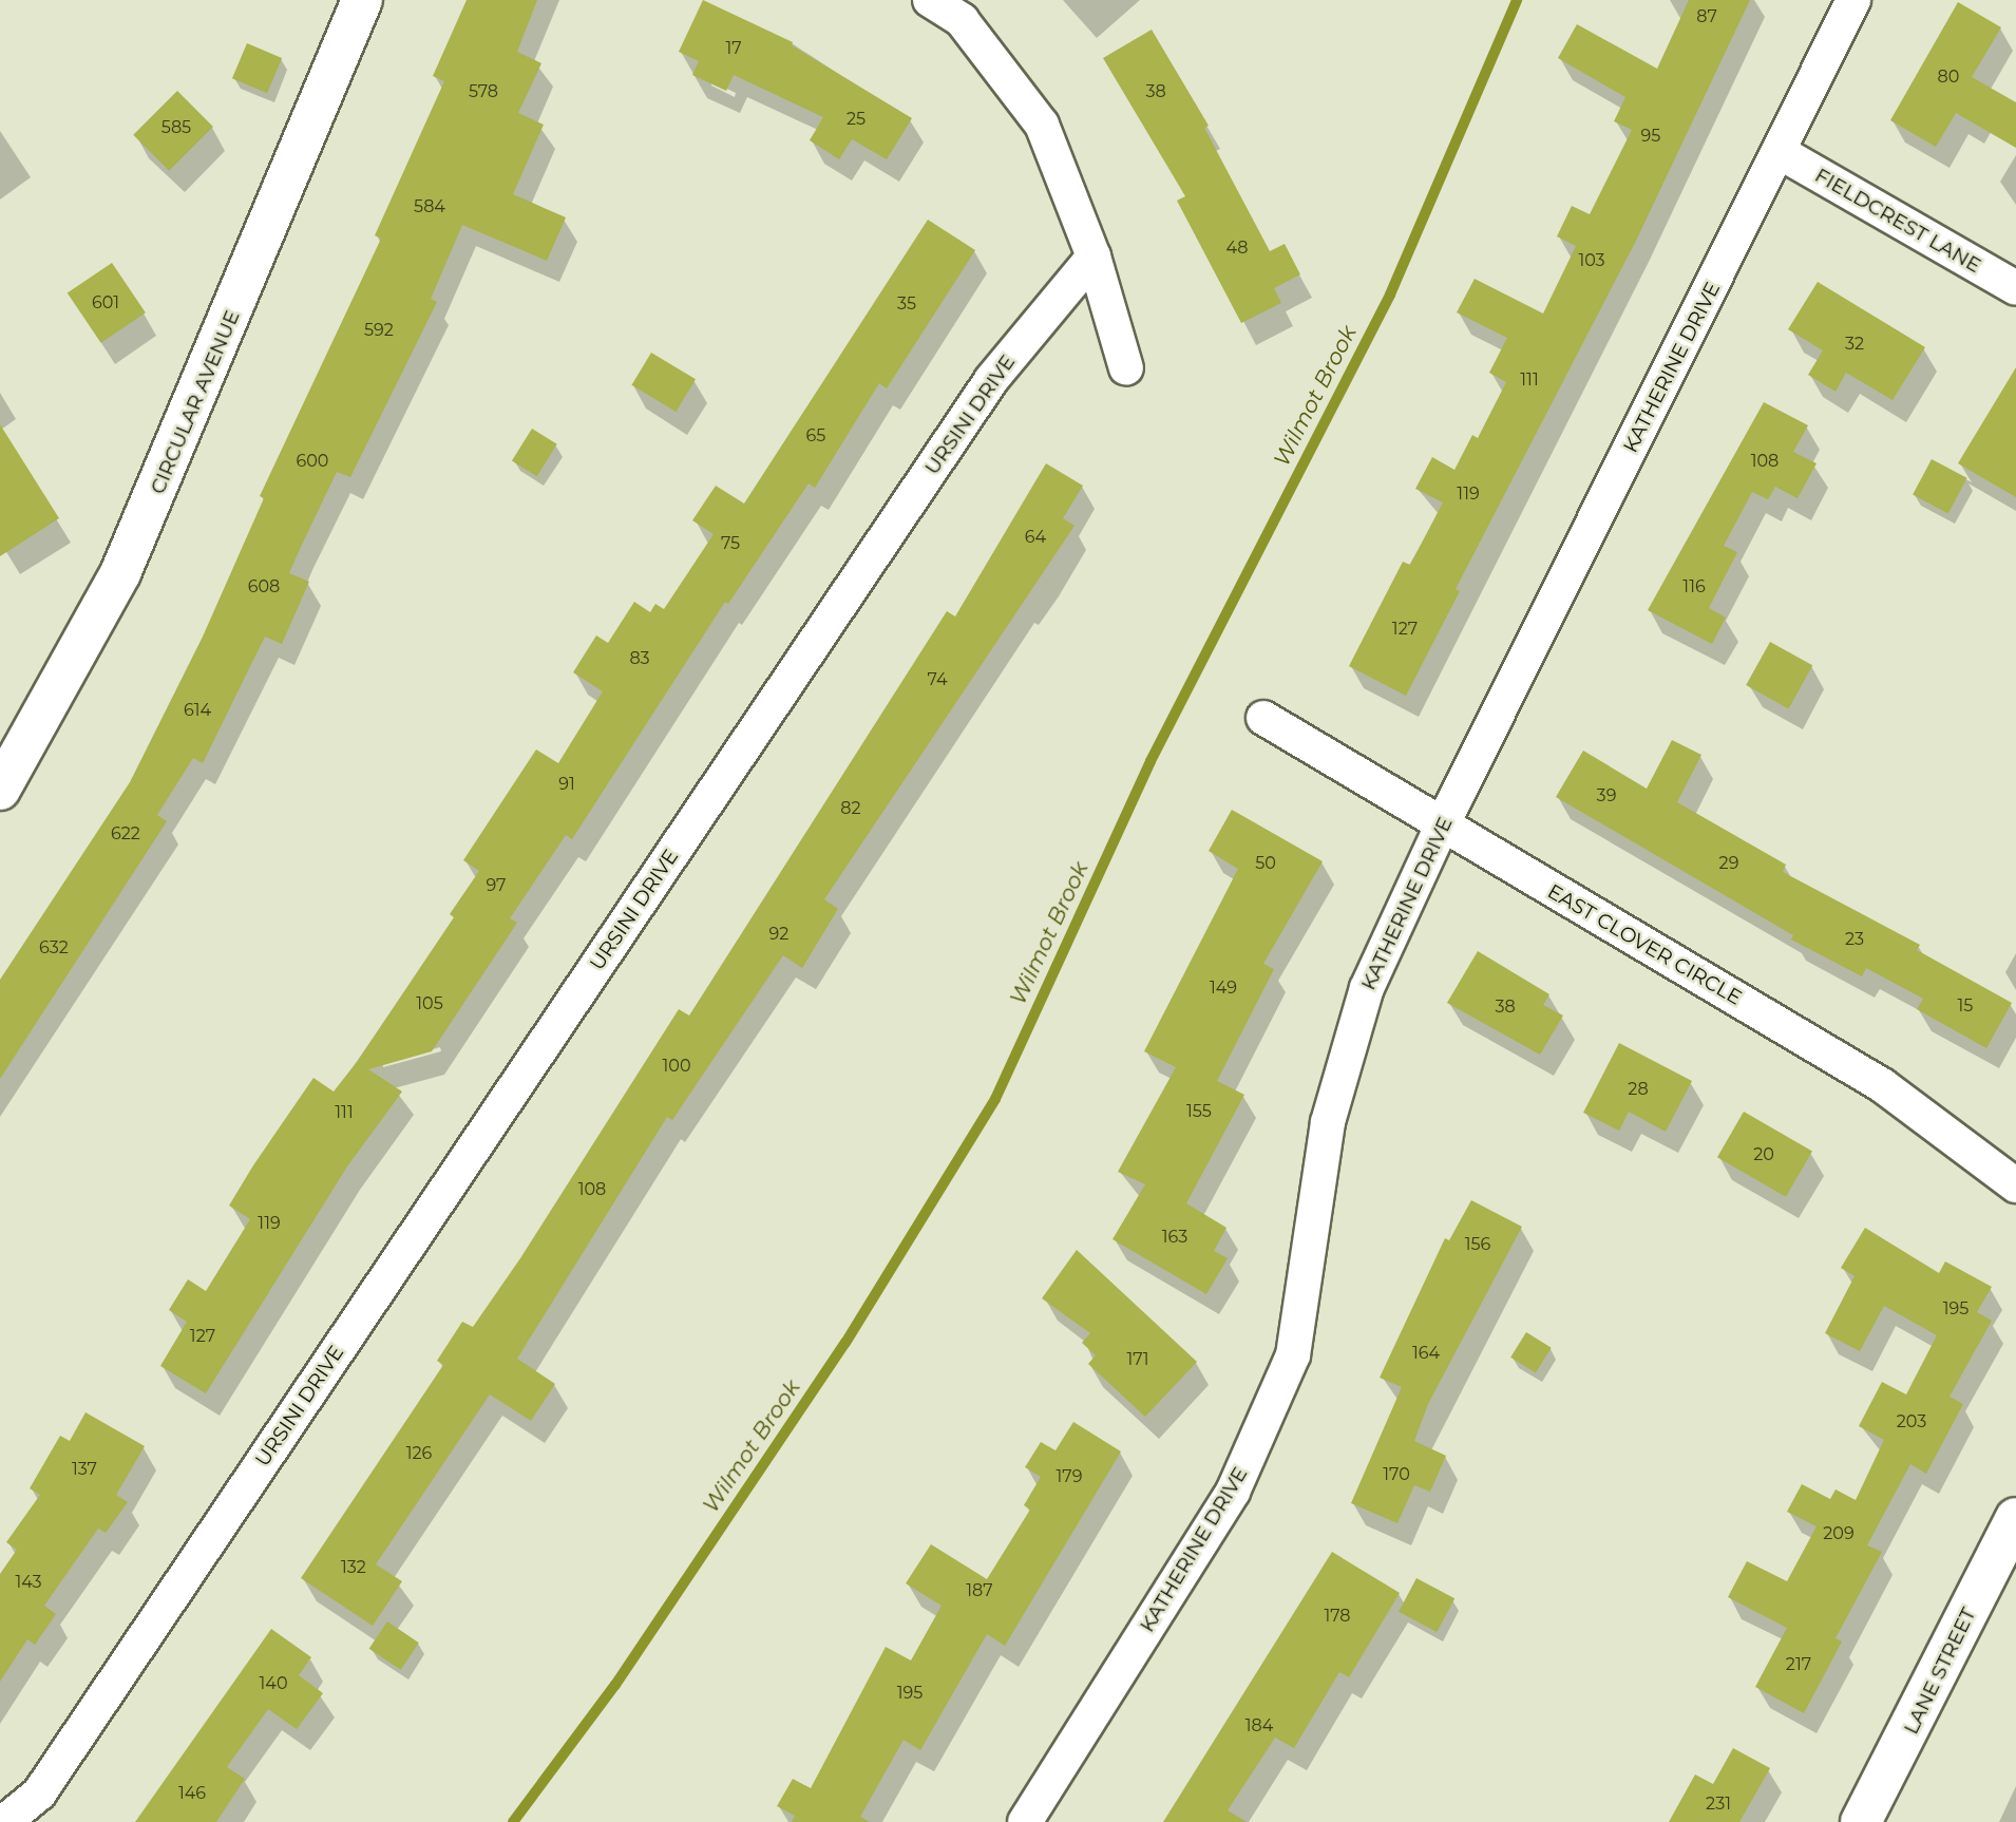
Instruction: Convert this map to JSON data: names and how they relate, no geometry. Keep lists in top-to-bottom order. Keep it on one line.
{"streets":{"main road":["CIRCULAR AVENUE","LANE STREET"],"street":["FIELDCREST LANE","KATHERINE DRIVE","URSINI DRIVE","EAST CLOVER CIRCLE"]},"crossings":[["FIELDCREST LANE","KATHERINE DRIVE"],["KATHERINE DRIVE","EAST CLOVER CIRCLE"]],"water":["Wilmot Brook"],"house_numbers":["87","17","80","578","38","25","585","95","584","48","103","601","35","592","32","111","65","600","108","119","64","75","608","116","127","83","74","614","91","39","82","622","50","29","97","92","23","632","149","105","15","38","100","28","155","111","20","108","119","163","156","195","127","164","171","203","126","137","170","179","209","132","143","187","178","217","140","195","184","146","231"]}
